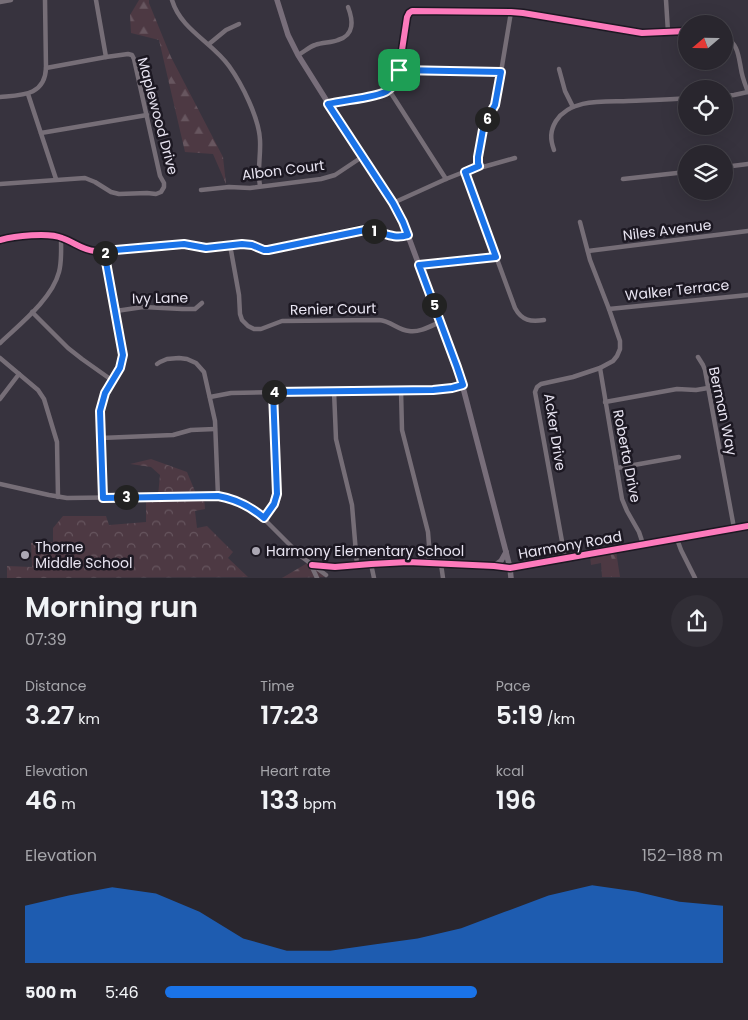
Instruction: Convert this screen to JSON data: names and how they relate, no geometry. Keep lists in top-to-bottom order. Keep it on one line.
{"streets":{"street":["Maplewood Drive","Albon Court","Niles Avenue","Walker Terrace","Ivy Lane","Renier Court","Berman Way","Acker Drive","Roberta Drive","Harmony Road"]},"crossings":[["Niles Avenue","Acker Drive"],["Walker Terrace","Acker Drive"],["Berman Way","Harmony Road"],["Acker Drive","Roberta Drive"],["Acker Drive","Harmony Road"],["Roberta Drive","Harmony Road"]],"places":["Harmony Elementary School","Thorne Middle School"],"north":"left","page":{"pins":["6","1","2","5","4","3"],"heading":["Morning run","07:39"],"stats":[["Distance","3.27 km"],["Time","17:23"],["Pace","5:19 /km"],["Elevation","46 m"],["Heart rate","133 bpm"],["kcal","196"]],"chart":["Elevation","152–188 m"],"list":[{"name":"500 m","note":"5:46"}]}}
